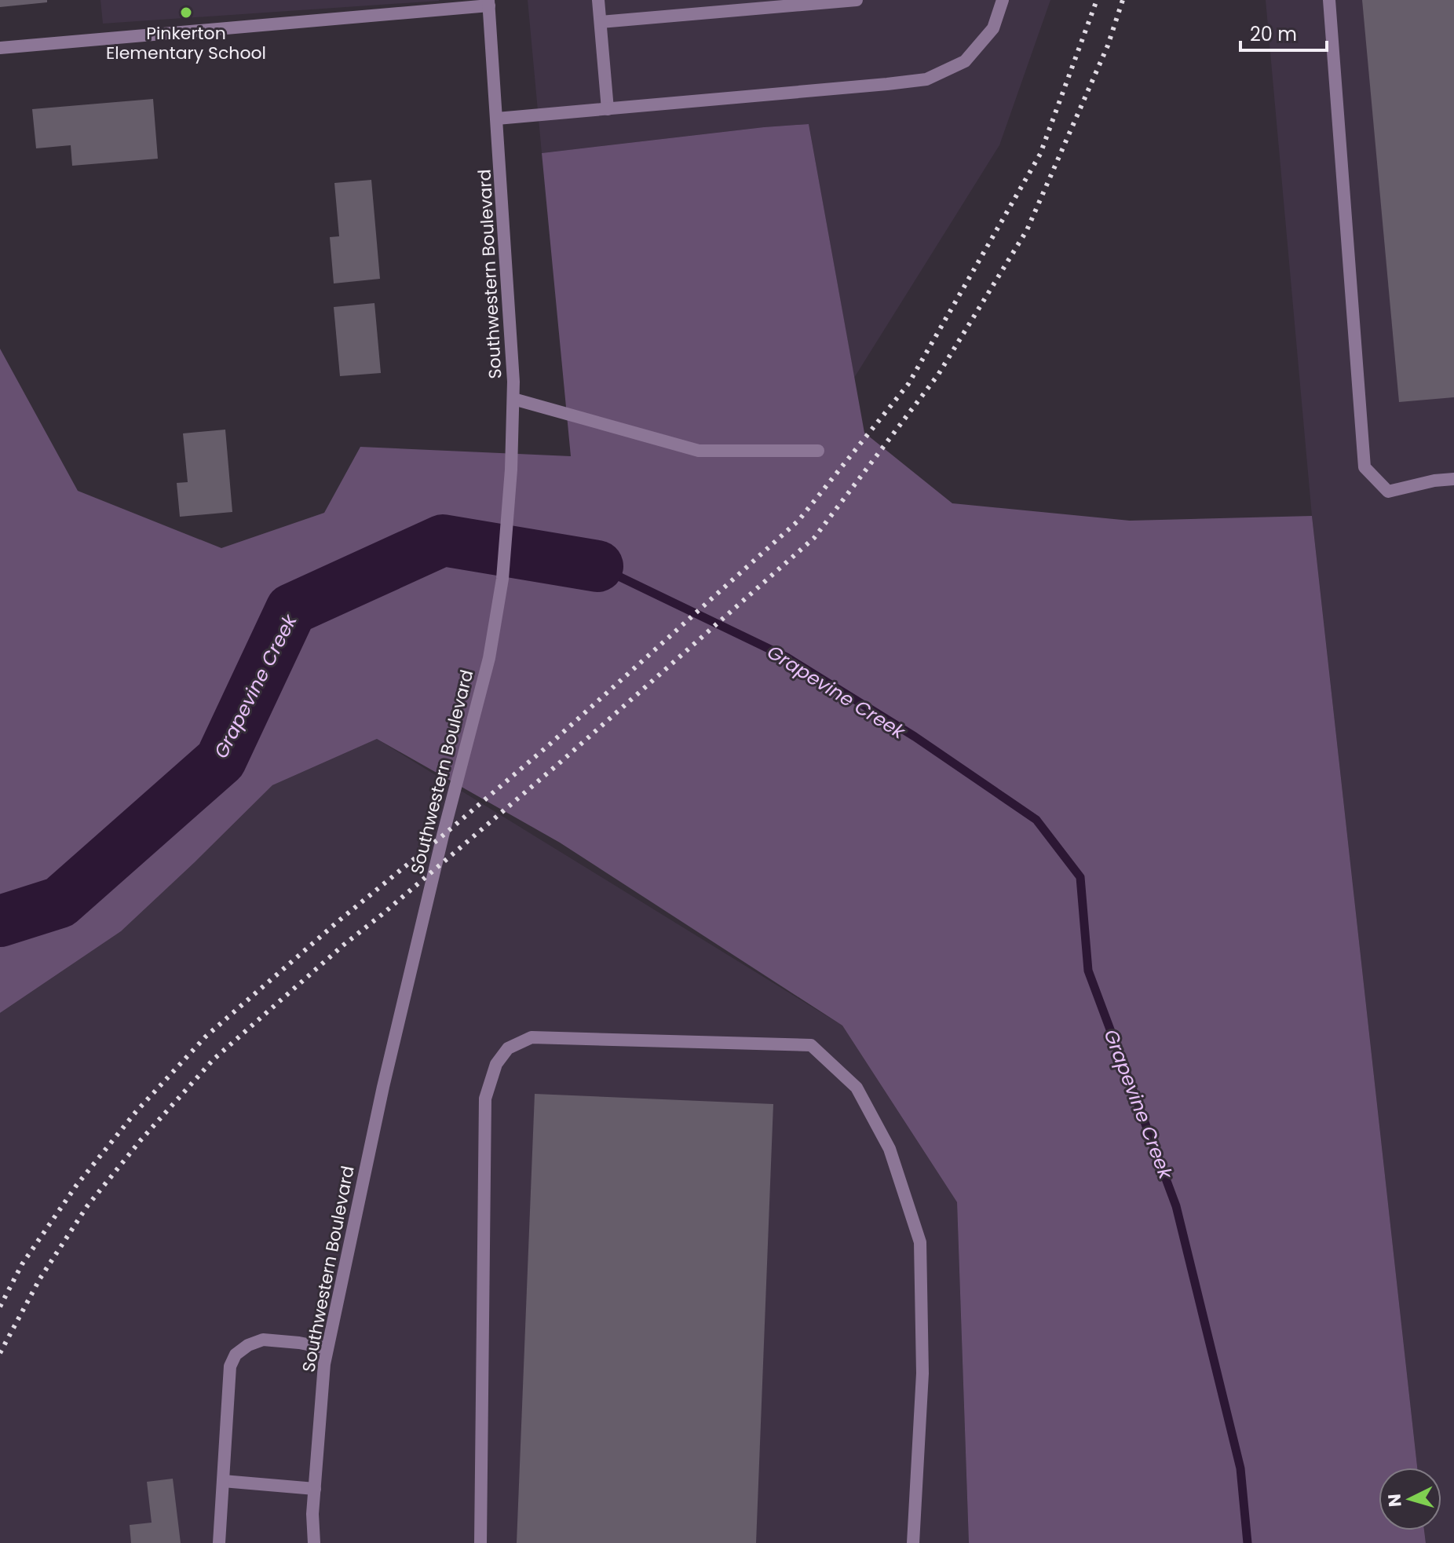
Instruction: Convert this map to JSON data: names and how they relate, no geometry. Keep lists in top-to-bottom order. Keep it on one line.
{"streets":{"street":["Southwestern Boulevard"]},"water":["Grapevine Creek"],"places":["Pinkerton Elementary School"],"scale_bar":"20 m","north":"left"}
